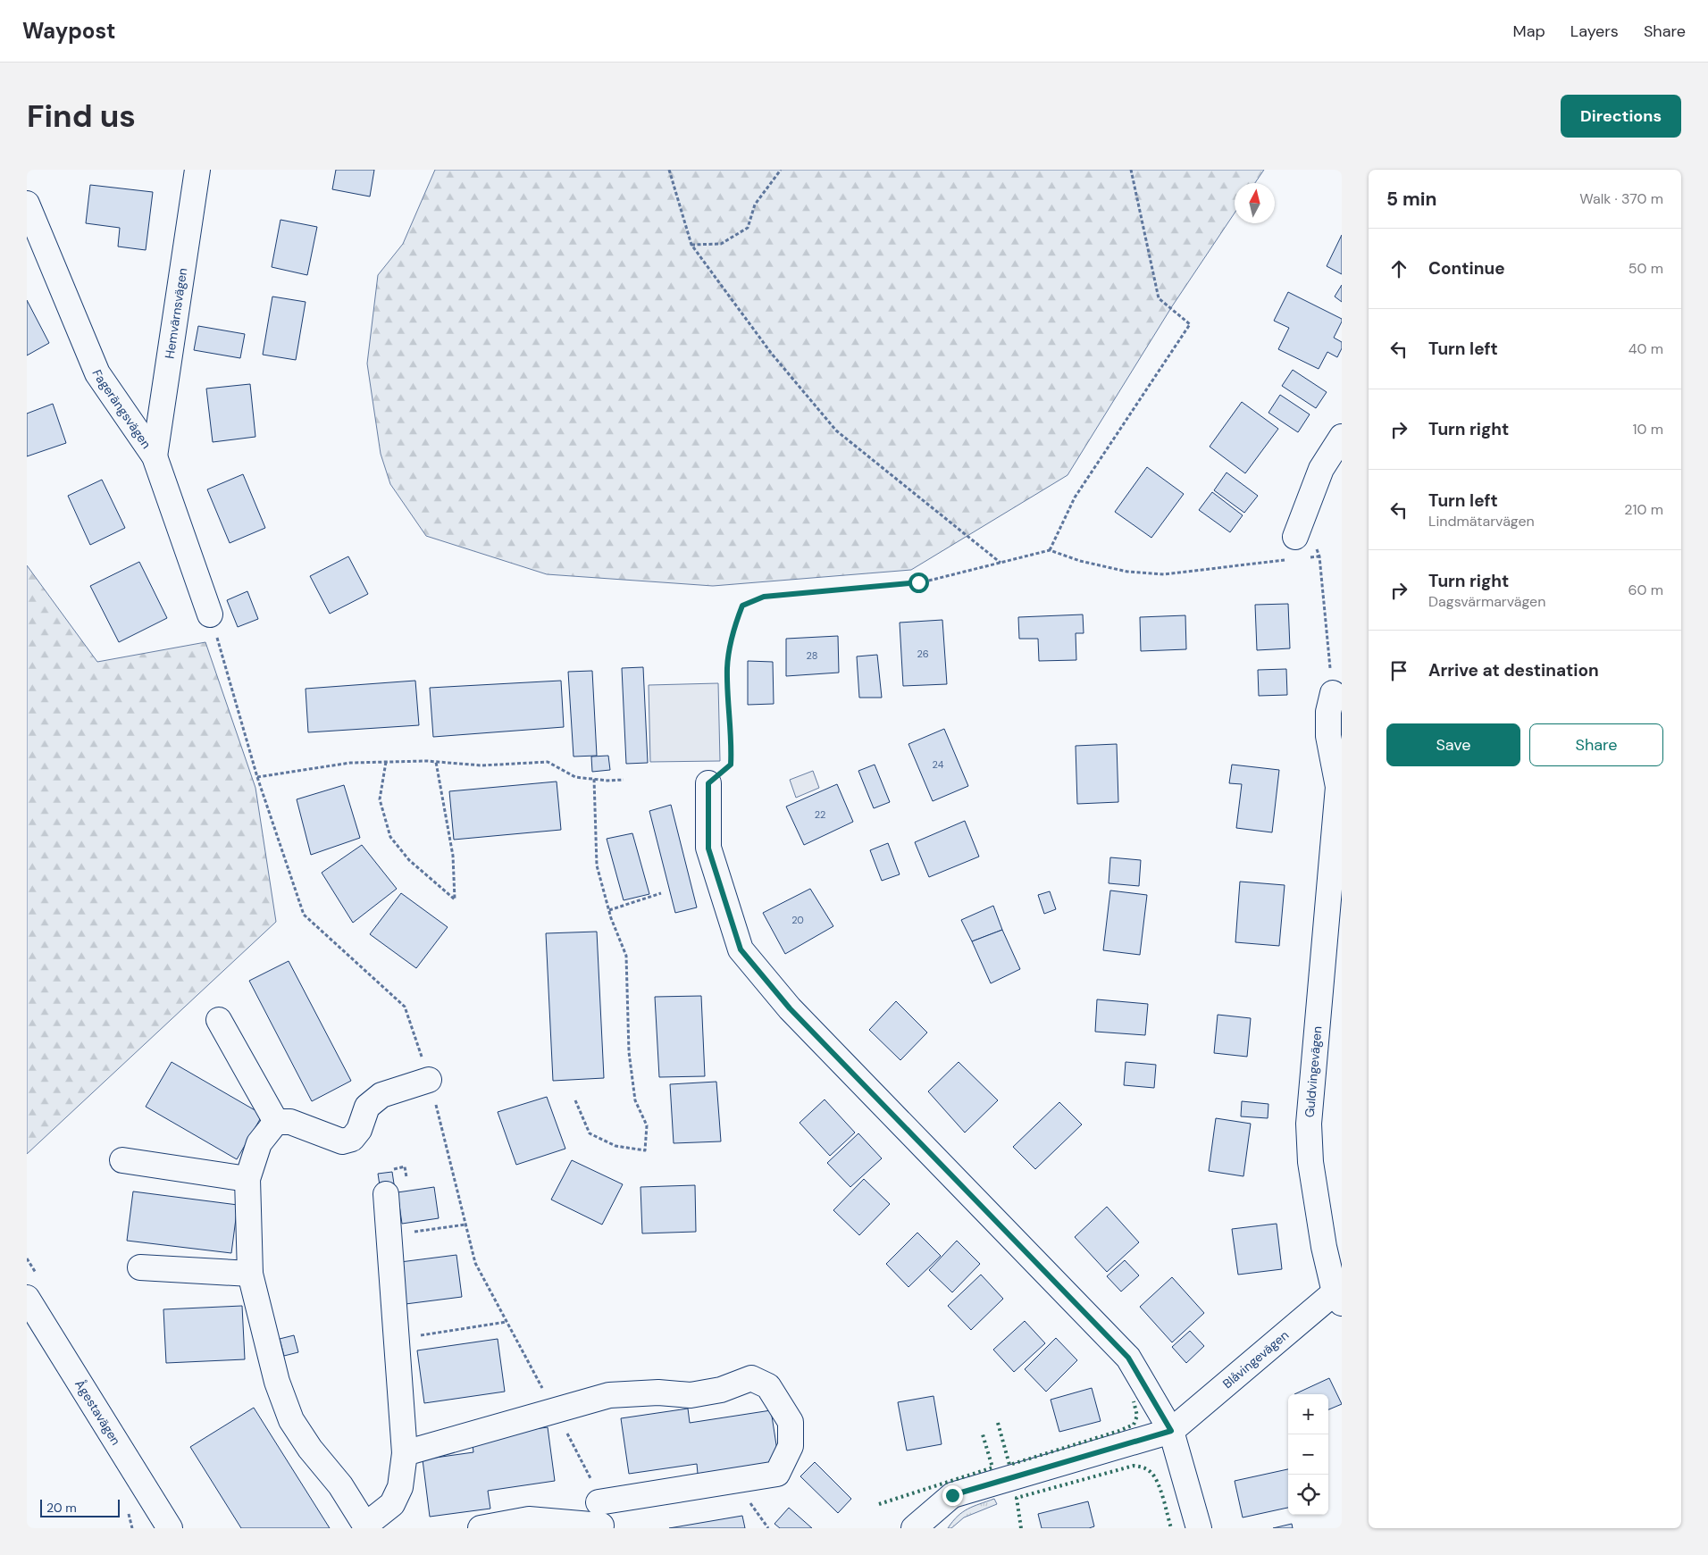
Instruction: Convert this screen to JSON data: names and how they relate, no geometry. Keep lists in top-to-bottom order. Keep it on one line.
{"streets":{"street":["Hemvärnsvägen","Fagerängsvägen","Guldvingevägen","Blåvingevägen","Ågestavägen"]},"crossings":[["Hemvärnsvägen","Fagerängsvägen"],["Guldvingevägen","Blåvingevägen"]],"house_numbers":["26","28","24","22","20"],"scale_bar":"20 m","north":"top","page":{"header":"Waypost","nav":["Map","Layers","Share"],"buttons":["Directions",["Save","Share"]],"title":"Find us","heading":["5 min","Walk · 370 m"],"list":[["Continue","50 m"],["Turn left","40 m"],["Turn right","10 m"],["Turn left","Lindmätarvägen","210 m"],["Turn right","Dagsvärmarvägen","60 m"],"Arrive at destination"],"map_buttons":["+","−"],"scale":"20 m"}}
